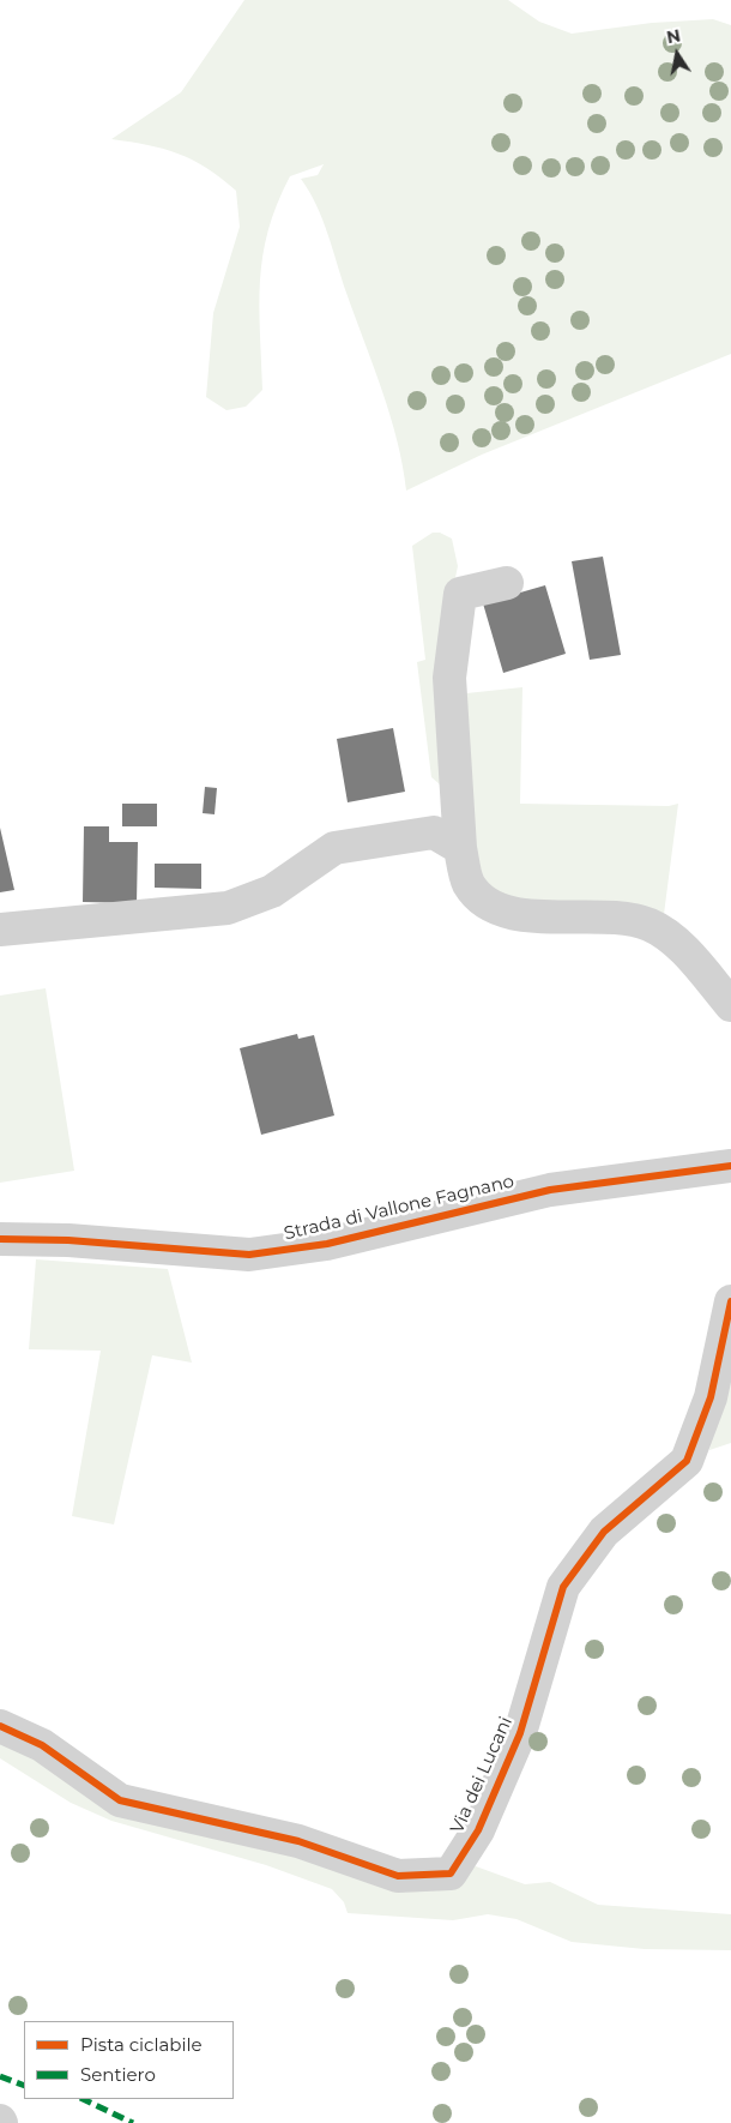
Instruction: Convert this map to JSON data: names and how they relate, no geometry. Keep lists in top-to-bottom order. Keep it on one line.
{"streets":{"street":["Strada di Vallone Fagnano","Via dei Lucani"]},"legend":["Pista ciclabile","Sentiero"],"north":"top"}
